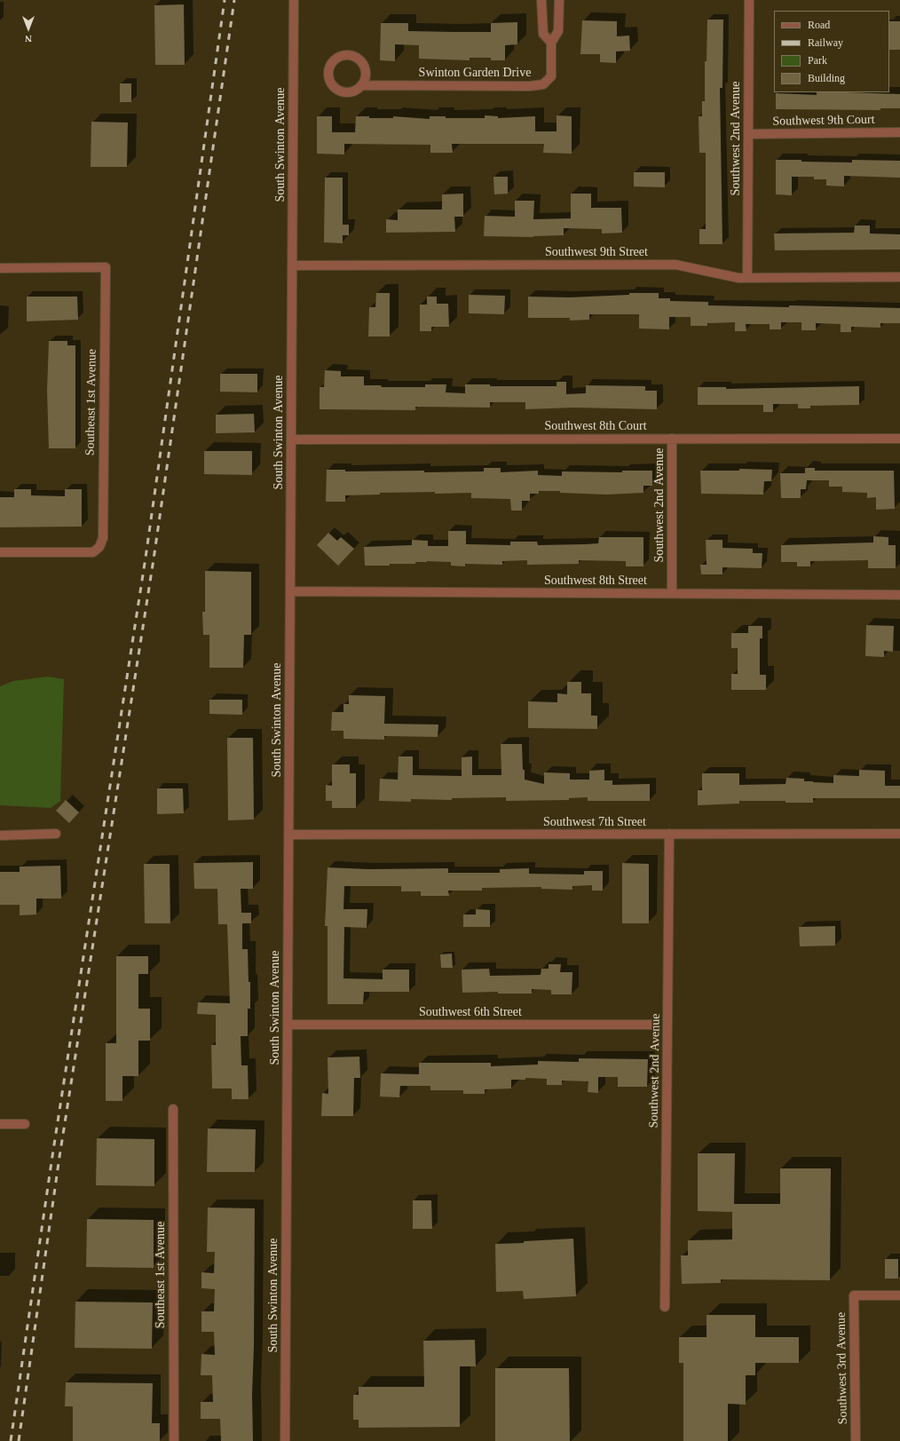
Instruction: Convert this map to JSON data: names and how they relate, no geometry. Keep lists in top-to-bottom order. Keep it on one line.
{"streets":{"street":["Swinton Garden Drive","Southwest 9th Court","Southwest 2nd Avenue","South Swinton Avenue","Southwest 9th Street","Southeast 1st Avenue","Southwest 8th Court","Southwest 8th Street","Southwest 7th Street","Southwest 6th Street","Southwest 3rd Avenue"]},"crossings":[["Southwest 9th Court","Southwest 2nd Avenue"],["Southwest 2nd Avenue","Southwest 9th Street"],["Southwest 2nd Avenue","Southwest 8th Court"],["Southwest 2nd Avenue","Southwest 8th Street"],["Southwest 2nd Avenue","Southwest 7th Street"],["South Swinton Avenue","Southwest 9th Street"],["South Swinton Avenue","Southwest 8th Court"],["South Swinton Avenue","Southwest 8th Street"],["South Swinton Avenue","Southwest 7th Street"],["South Swinton Avenue","Southwest 6th Street"]],"legend":["Road","Railway","Park","Building"],"north":"bottom"}
